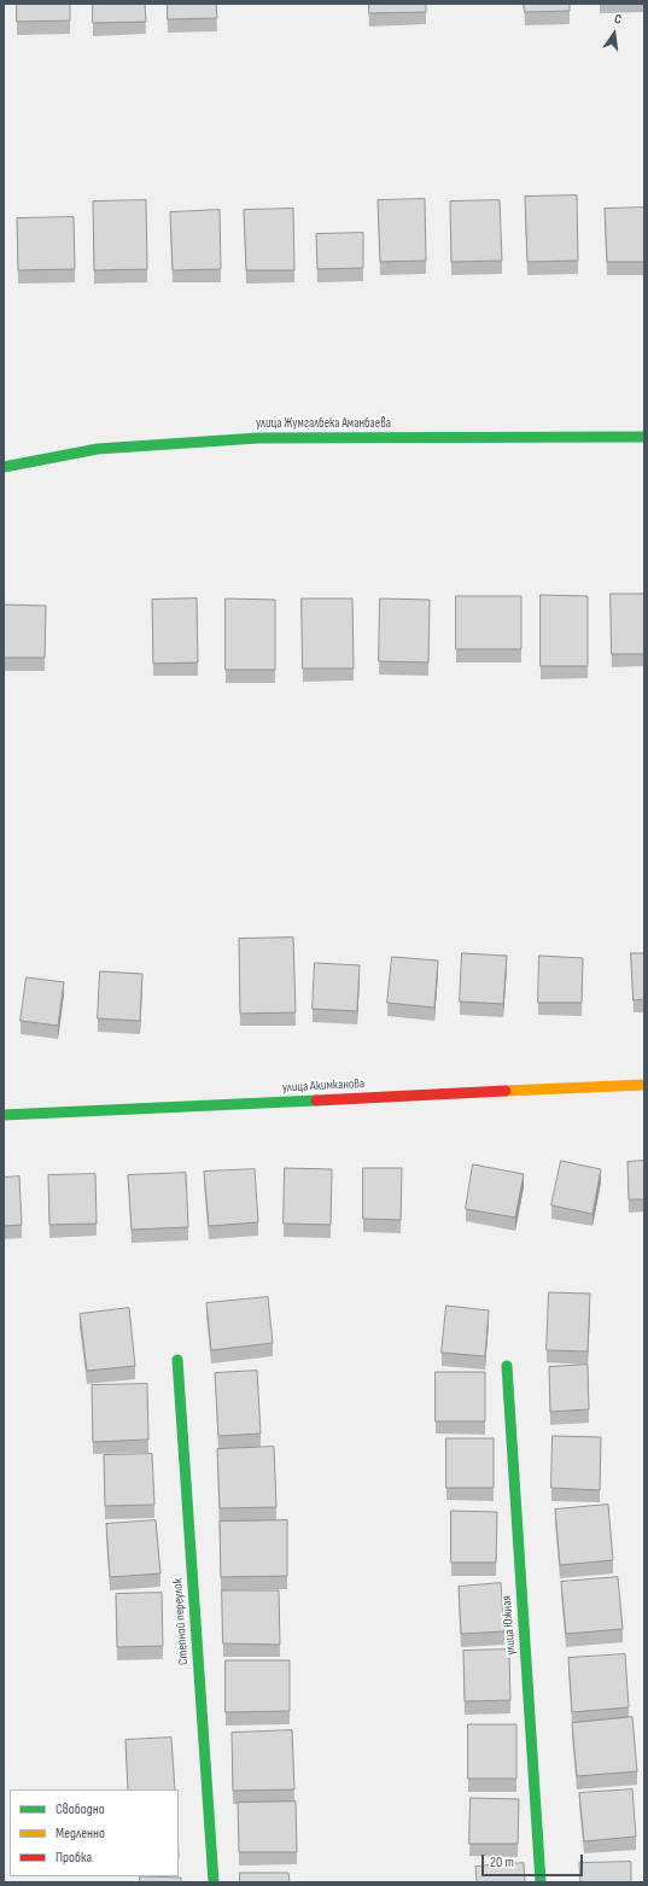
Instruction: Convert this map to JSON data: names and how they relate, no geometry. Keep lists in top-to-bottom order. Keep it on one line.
{"streets":{"street":["улица Жумгалбека Аманбаева","улица Акимканова","Степной переулок","улица Южная"]},"legend":["Свободно","Медленно","Пробка"],"scale_bar":"20 m","north":"top"}
